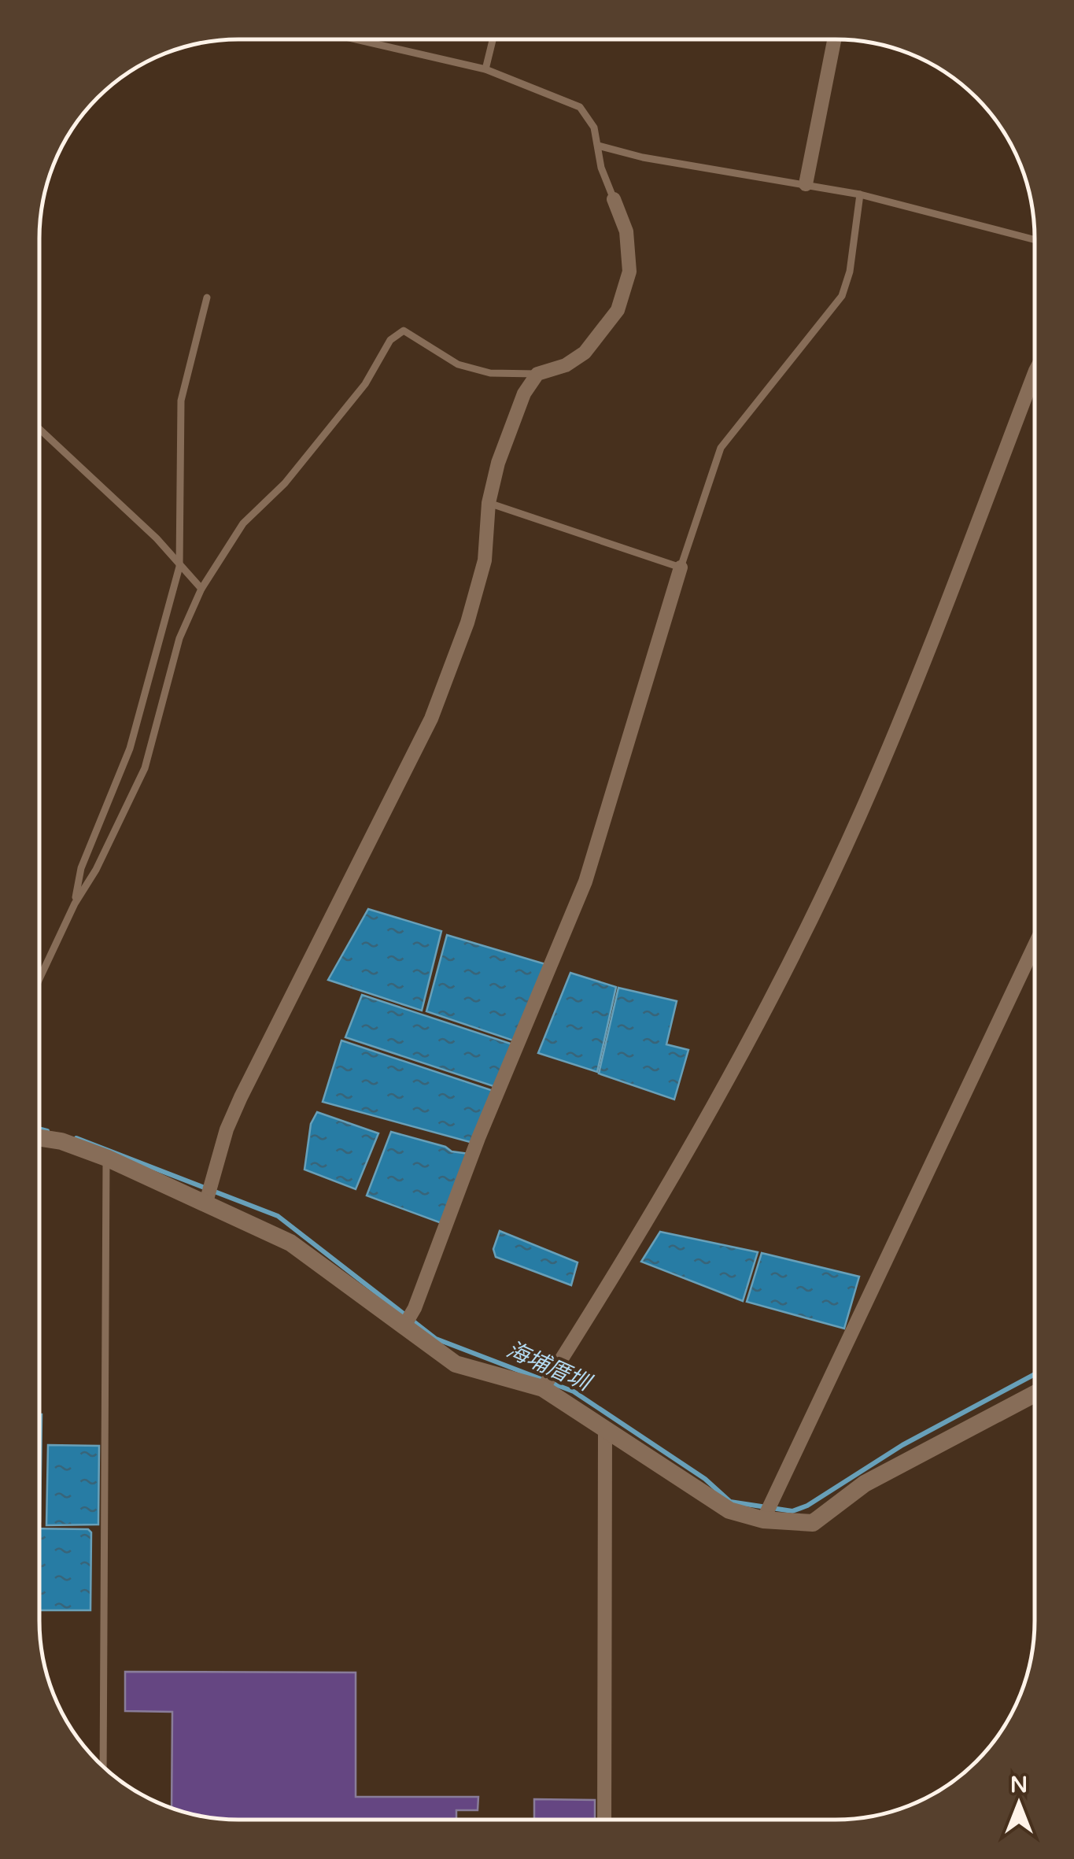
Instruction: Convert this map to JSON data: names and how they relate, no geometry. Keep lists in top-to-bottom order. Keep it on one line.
{"water":["海埔厝圳"],"north":"top"}
